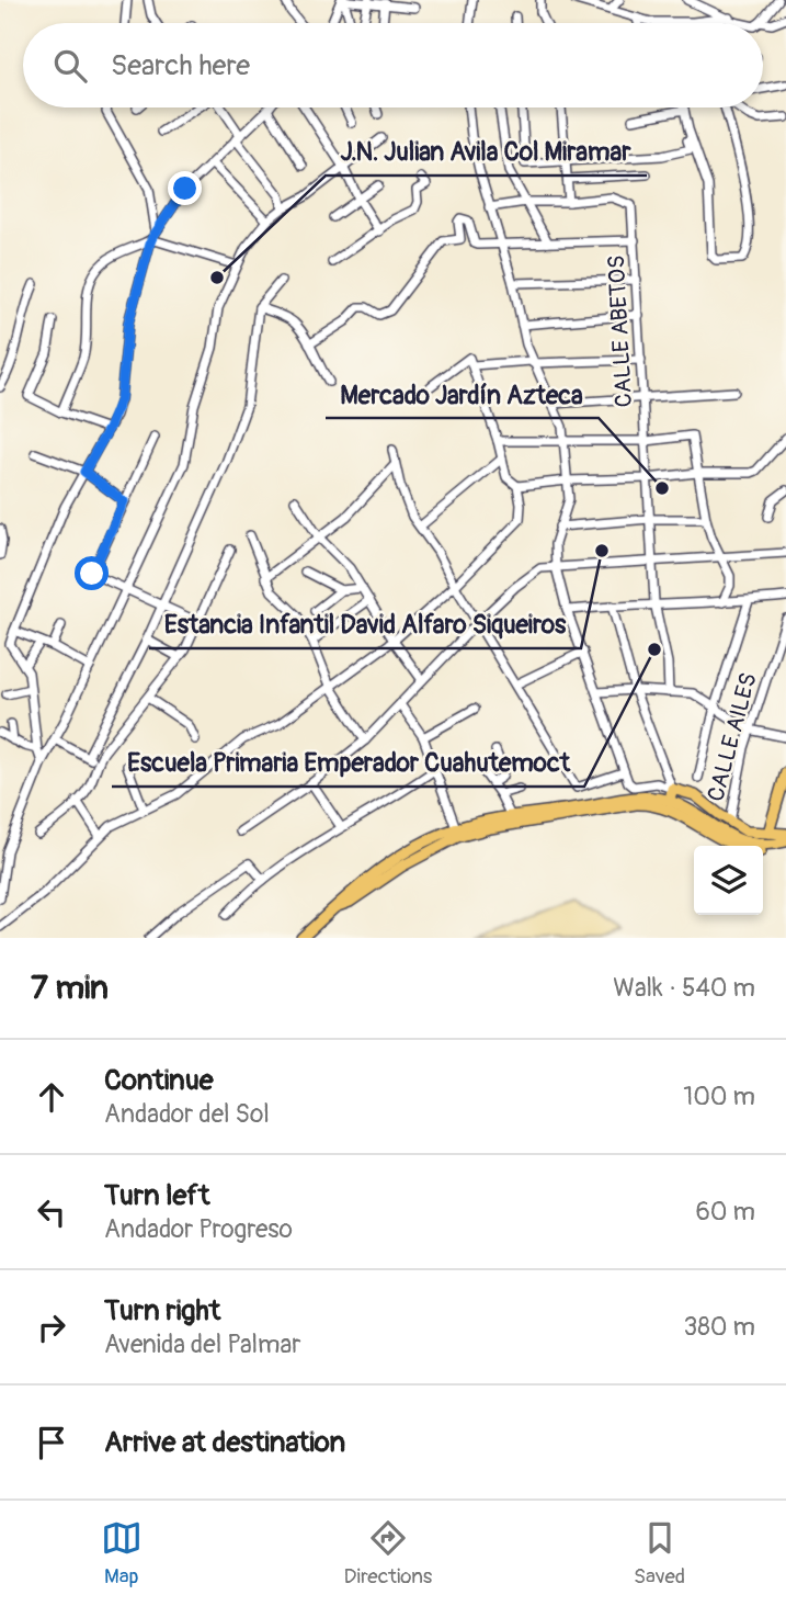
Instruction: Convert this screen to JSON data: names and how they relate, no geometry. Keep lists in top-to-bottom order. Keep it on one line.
{"streets":{"street":["CALLE ABETOS","CALLE AILES"]},"places":["J.N. Julian Avila Col Miramar","Mercado Jardín Azteca","Estancia Infantil David Alfaro Siqueiros","Escuela Primaria Emperador Cuahutemoct"],"page":{"search":"Search here","heading":["7 min","Walk · 540 m"],"list":[["Continue","Andador del Sol","100 m"],["Turn left","Andador Progreso","60 m"],["Turn right","Avenida del Palmar","380 m"],"Arrive at destination"],"nav":["Map","Directions","Saved"]}}
